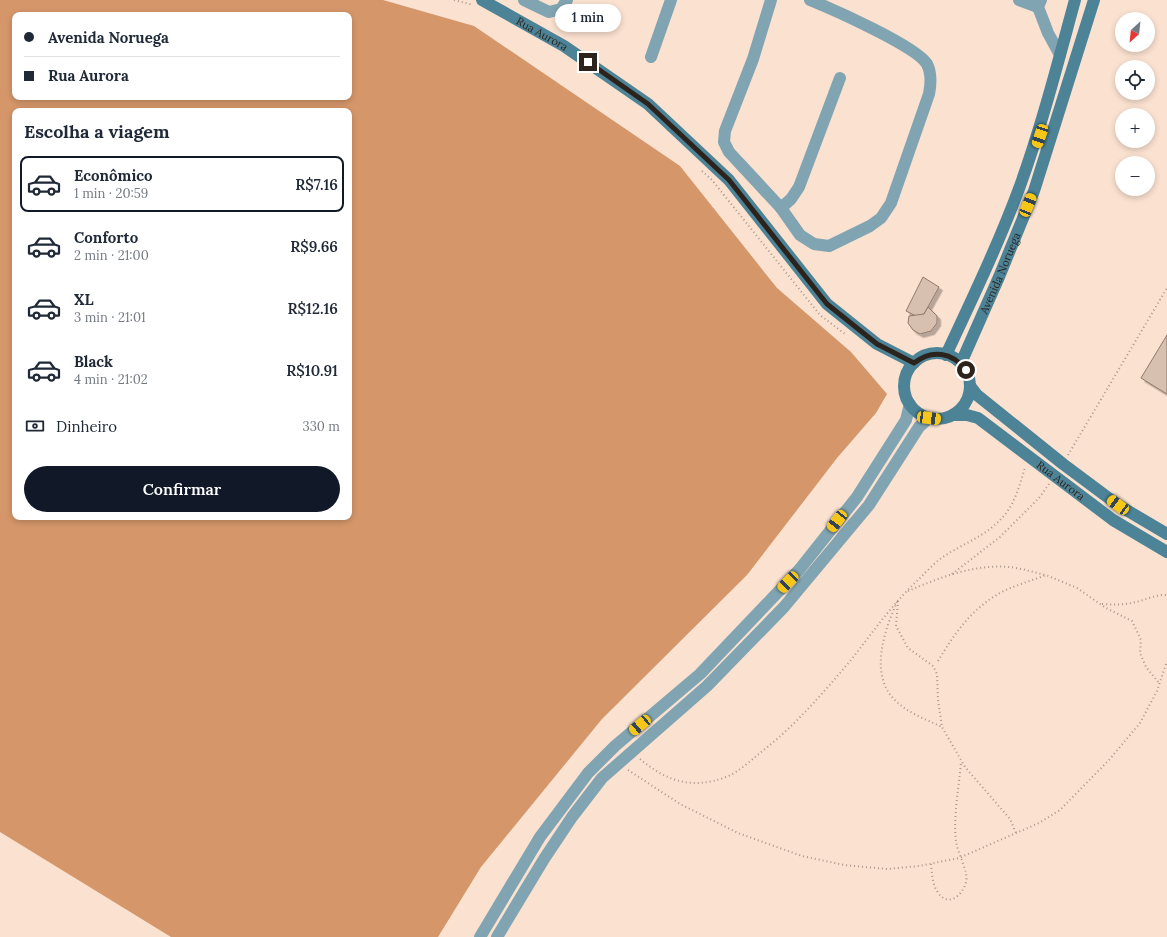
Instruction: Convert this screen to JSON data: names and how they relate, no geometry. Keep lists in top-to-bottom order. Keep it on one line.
{"streets":{"street":["Rua Aurora","Avenida Noruega"]},"crossings":[["Rua Aurora","Avenida Noruega"]],"north":"bottom left","page":{"bubble":"1 min","map_buttons":["+","−"],"banner":["Avenida Noruega","Rua Aurora"],"heading":"Escolha a viagem","list":[{"name":"Econômico","note":"1 min · 20:59","value":"R$7.16"},{"name":"Conforto","note":"2 min · 21:00","value":"R$9.66"},{"name":"XL","note":"3 min · 21:01","value":"R$12.16"},{"name":"Black","note":"4 min · 21:02","value":"R$10.91"}],"pay":["Dinheiro","330 m"],"buttons":"Confirmar"}}
